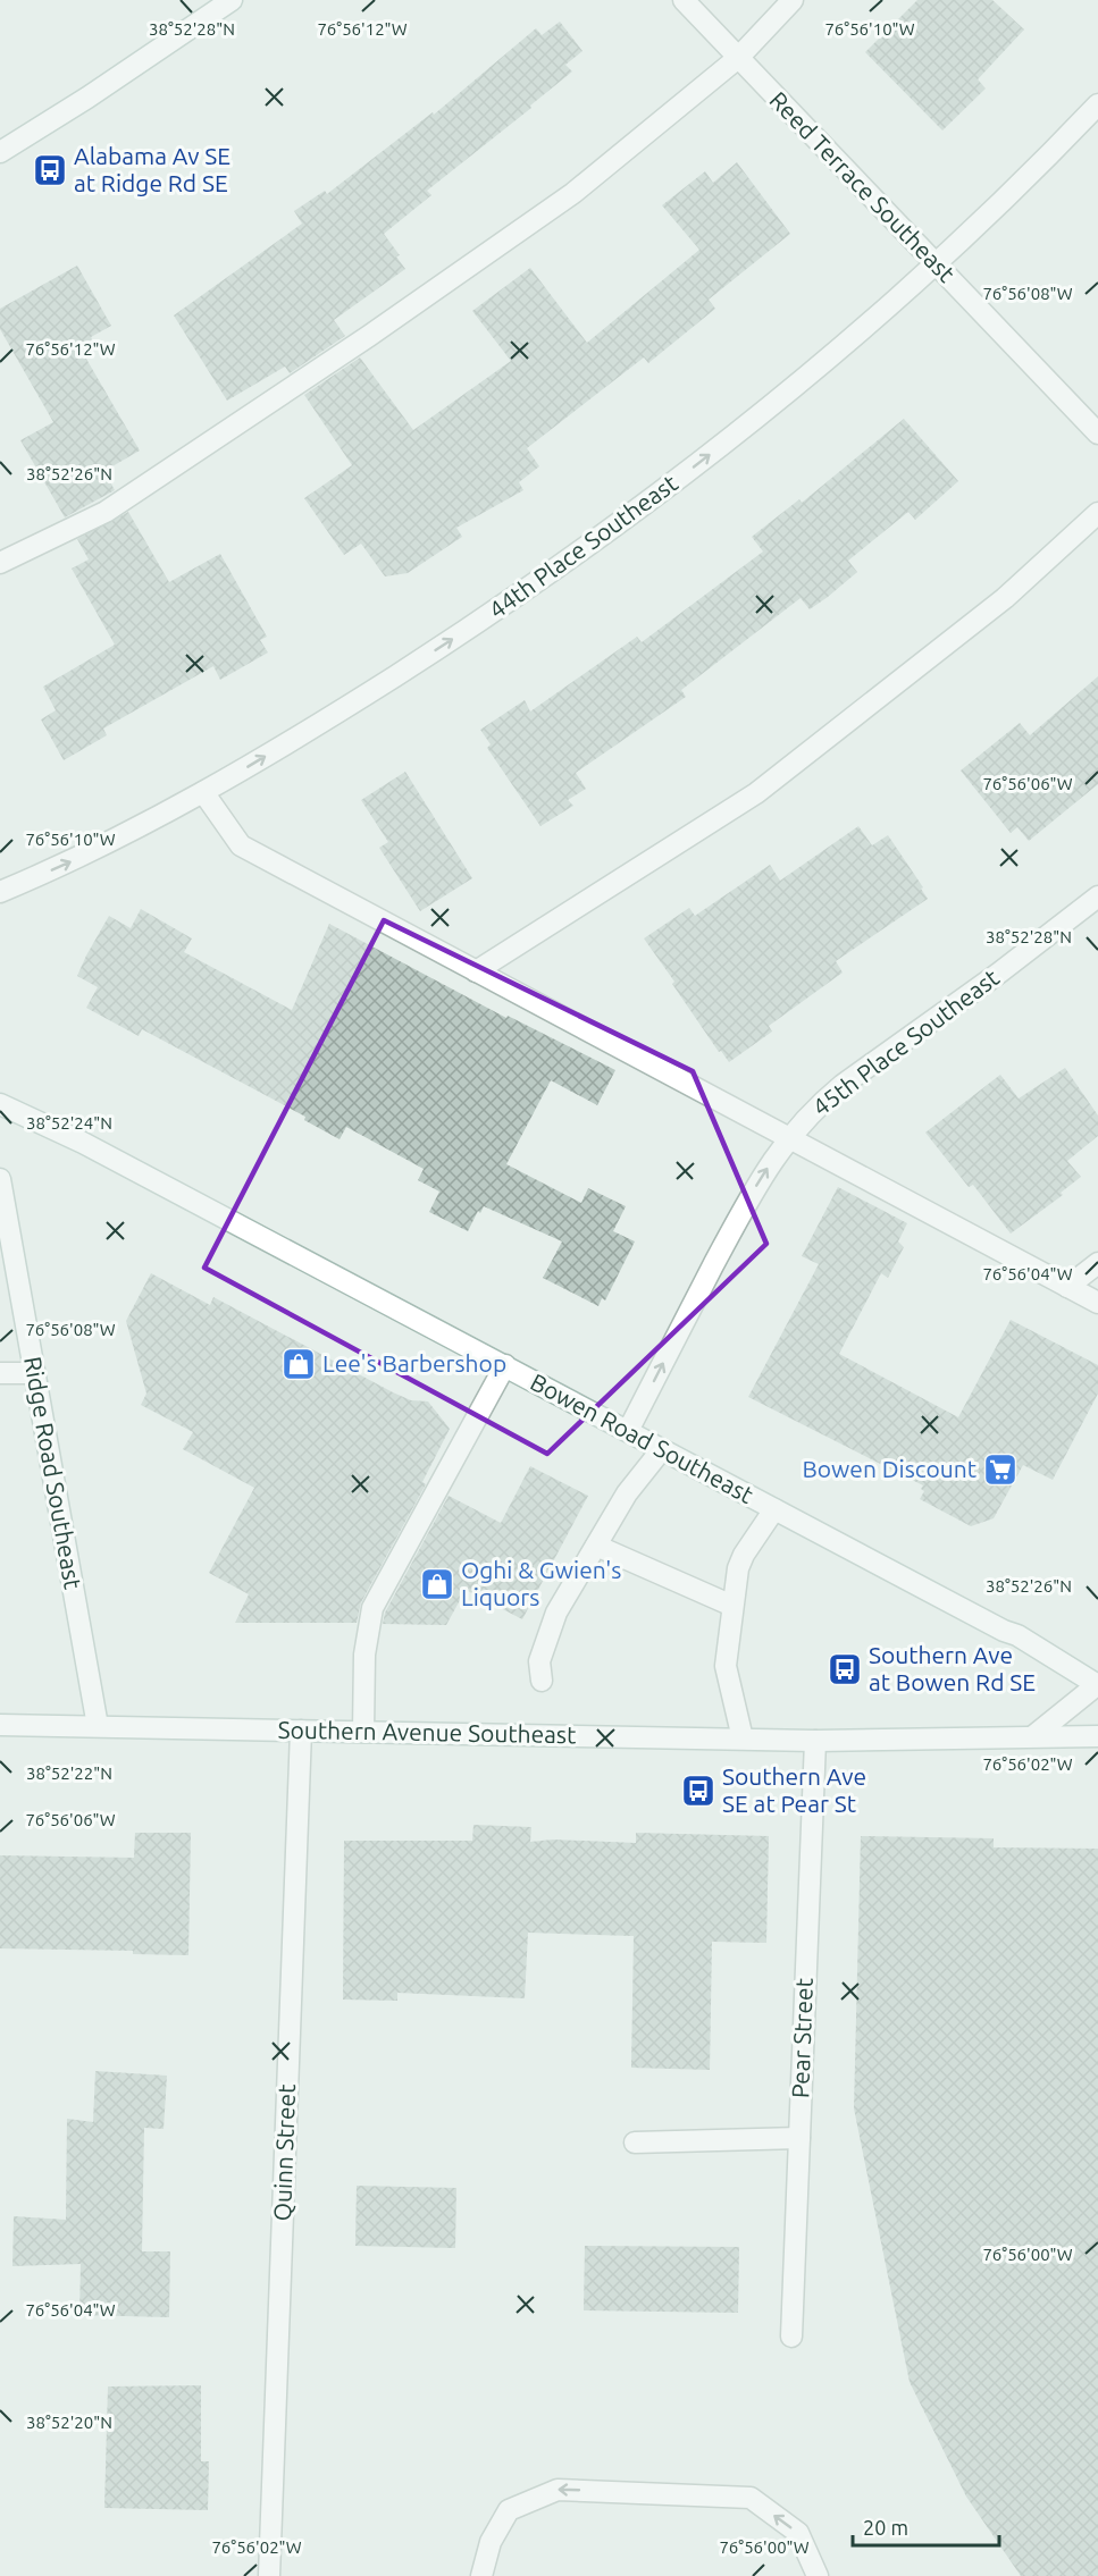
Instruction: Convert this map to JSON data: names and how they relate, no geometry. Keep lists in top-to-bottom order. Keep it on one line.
{"streets":{"street":["Reed Terrace Southeast","44th Place Southeast","45th Place Southeast","Bowen Road Southeast","Ridge Road Southeast","Southern Avenue Southeast","Pear Street","Quinn Street"]},"crossings":[["Reed Terrace Southeast","44th Place Southeast"],["45th Place Southeast","Bowen Road Southeast"],["Ridge Road Southeast","Southern Avenue Southeast"],["Southern Avenue Southeast","Pear Street"],["Southern Avenue Southeast","Quinn Street"]],"one_way":["44th Place Southeast","45th Place Southeast"],"places":{"bus stop":["Alabama Av SE at Ridge Rd SE","Southern Ave at Bowen Rd SE","Southern Ave SE at Pear St"],"shop":["Lee's Barbershop","Oghi & Gwien's Liquors"],"supermarket":["Bowen Discount"]},"scale_bar":"20 m","coordinates":["76°56'12\"W","76°56'10\"W","38°52'28\"N","76°56'08\"W","38°52'26\"N","76°56'06\"W","38°52'24\"N","76°56'04\"W","76°56'02\"W","38°52'22\"N","76°56'00\"W","38°52'20\"N"]}
